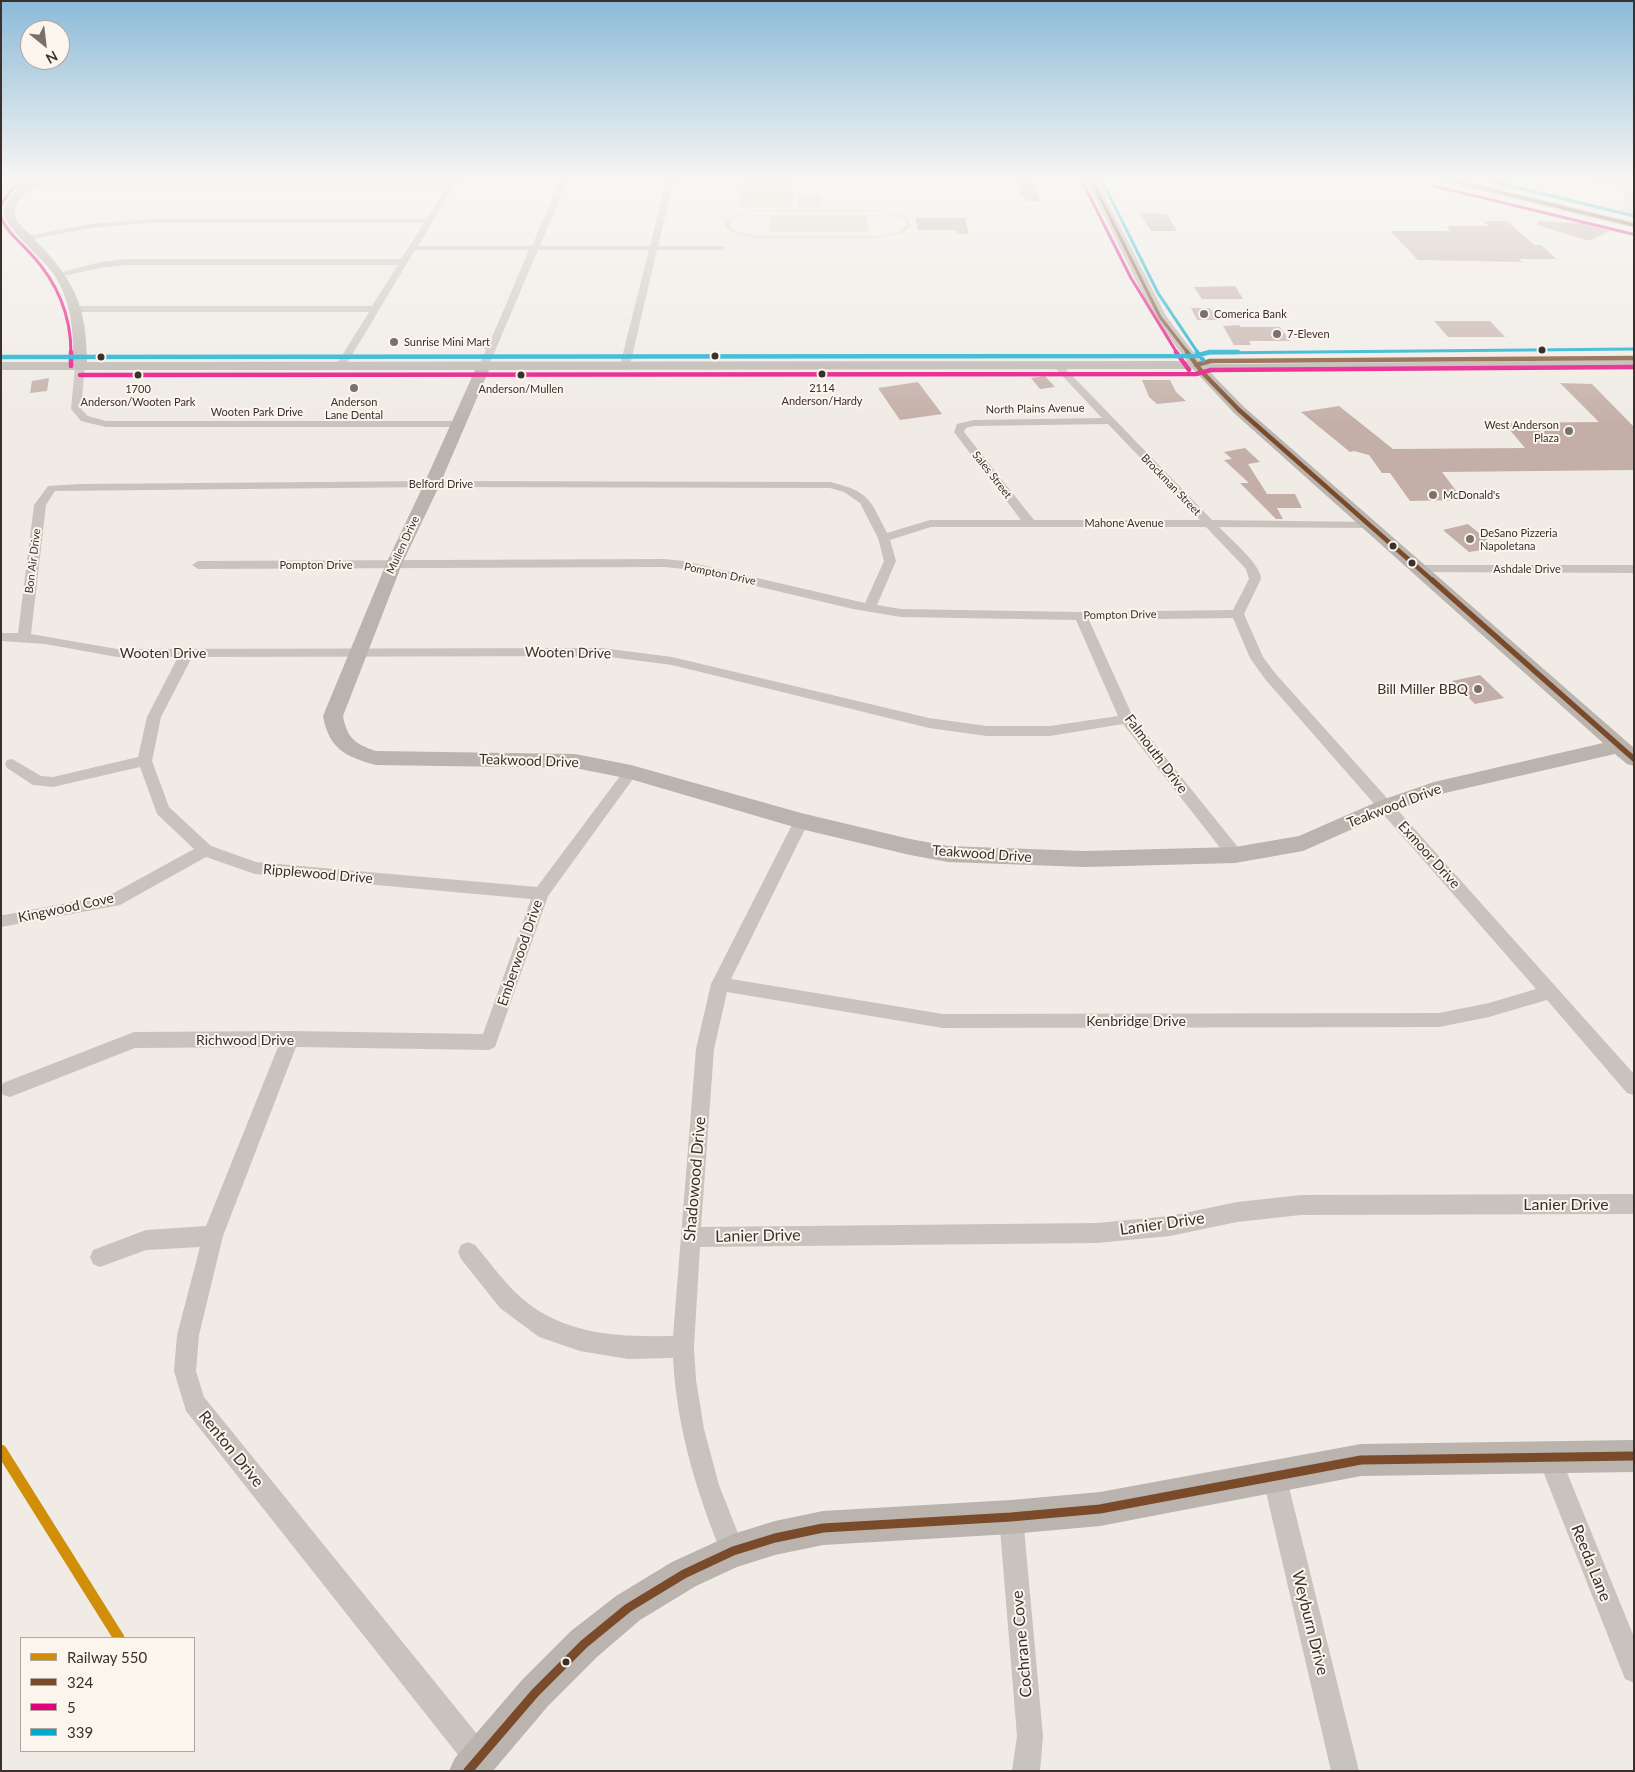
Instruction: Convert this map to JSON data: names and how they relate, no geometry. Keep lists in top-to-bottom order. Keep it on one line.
{"streets":{"main road":["Mullen Drive","Teakwood Drive"],"street":["North Plains Avenue","Wooten Park Drive","Sales Street","Belford Drive","Brockman Street","Mahone Avenue","Bon Air Drive","Pompton Drive","Ashdale Drive","Wooten Drive","Falmouth Drive","Exmoor Drive","Ripplewood Drive","Kingwood Cove","Emberwood Drive","Kenbridge Drive","Richwood Drive","Shadowood Drive","Lanier Drive","Renton Drive","Reeda Lane","Weyburn Drive","Cochrane Cove"]},"crossings":[["North Plains Avenue","Sales Street"],["North Plains Avenue","Brockman Street"],["Wooten Park Drive","Mullen Drive"],["Sales Street","Mahone Avenue"],["Belford Drive","Mahone Avenue"],["Belford Drive","Mullen Drive"],["Belford Drive","Bon Air Drive"],["Belford Drive","Pompton Drive"],["Brockman Street","Mahone Avenue"],["Brockman Street","Pompton Drive"],["Brockman Street","Exmoor Drive"],["Mullen Drive","Pompton Drive"],["Mullen Drive","Wooten Drive"],["Mullen Drive","Teakwood Drive"],["Bon Air Drive","Wooten Drive"],["Pompton Drive","Falmouth Drive"],["Pompton Drive","Exmoor Drive"],["Wooten Drive","Falmouth Drive"],["Falmouth Drive","Teakwood Drive"],["Teakwood Drive","Exmoor Drive"],["Teakwood Drive","Emberwood Drive"],["Teakwood Drive","Shadowood Drive"],["Exmoor Drive","Kenbridge Drive"],["Ripplewood Drive","Kingwood Cove"],["Ripplewood Drive","Emberwood Drive"],["Emberwood Drive","Richwood Drive"],["Kenbridge Drive","Shadowood Drive"],["Richwood Drive","Renton Drive"],["Shadowood Drive","Lanier Drive"]],"places":["Comerica Bank","7-Eleven","Sunrise Mini Mart","2114 Anderson/Hardy","1700 Anderson/Wooten Park","Anderson/Mullen","Anderson Lane Dental","West Anderson Plaza","McDonald's","DeSano Pizzeria Napoletana","Bill Miller BBQ"],"lines":["transit line 324","transit line 5","transit line 339","rail line 550"],"legend":["Railway 550","324","5","339"],"north":"bottom right"}
